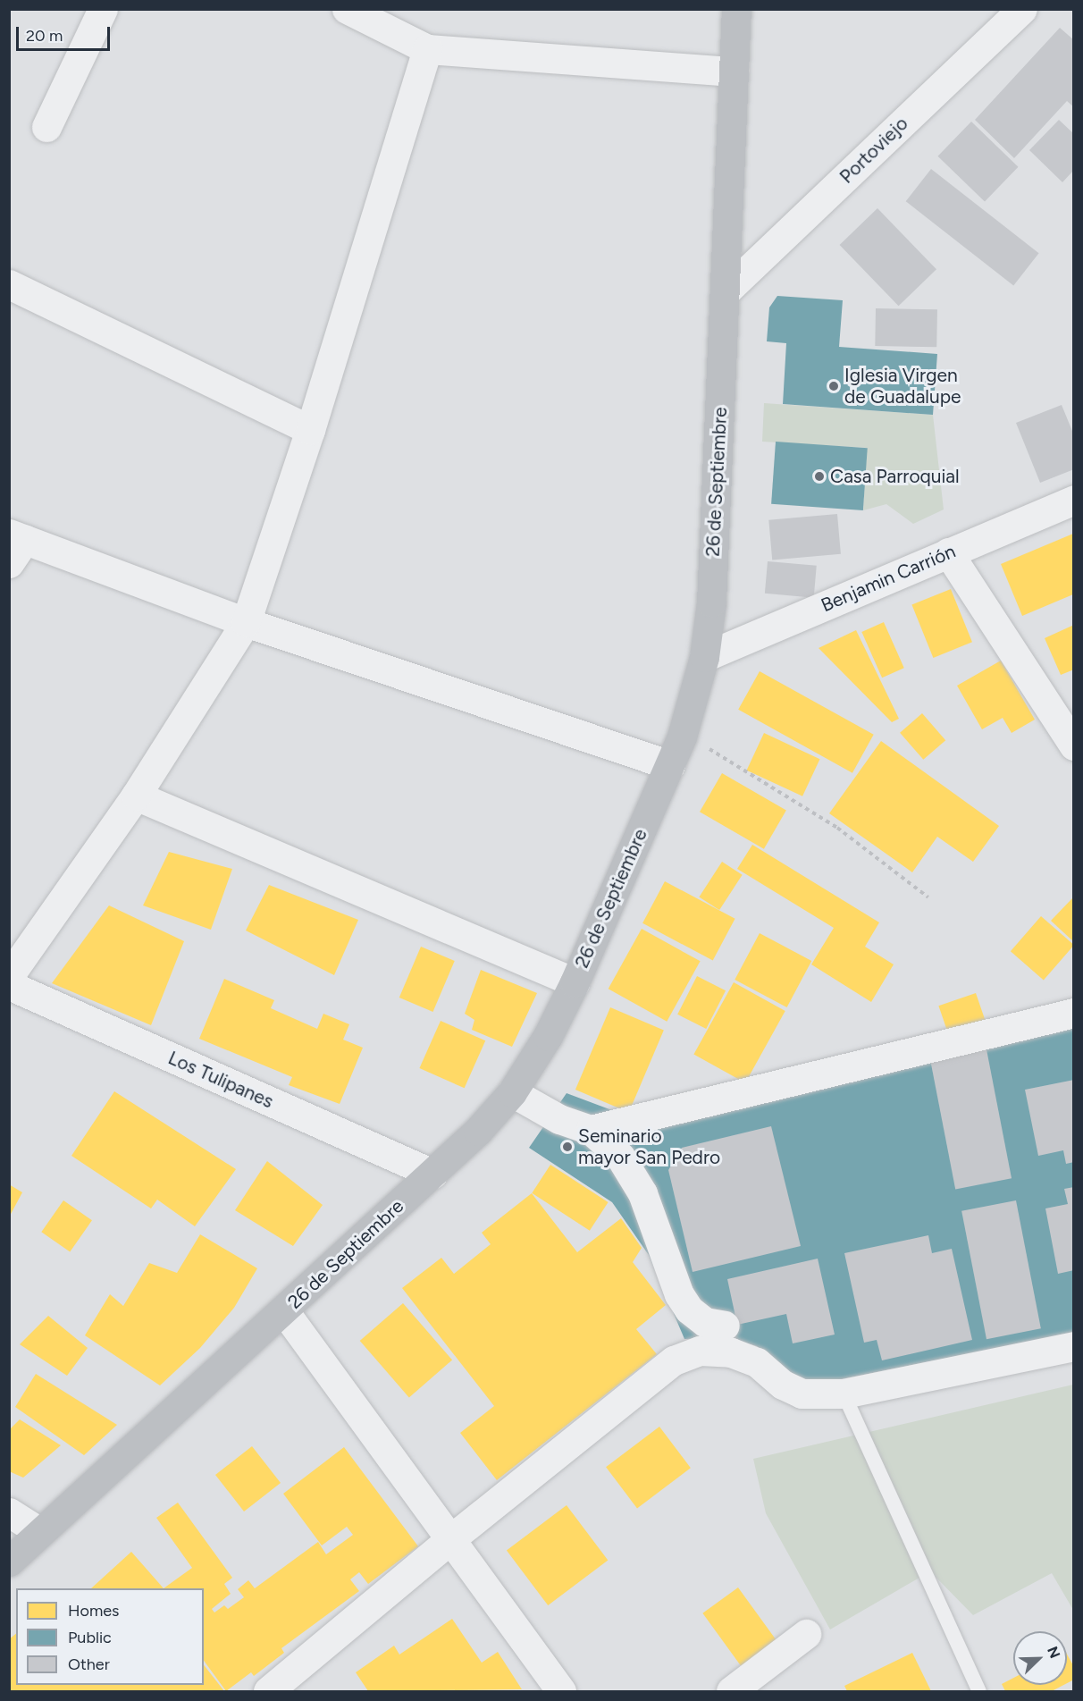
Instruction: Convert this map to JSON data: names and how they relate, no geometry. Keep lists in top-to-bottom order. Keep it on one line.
{"streets":{"street":["Portoviejo","26 de Septiembre","Benjamin Carrión","Los Tulipanes"]},"crossings":[["Portoviejo","26 de Septiembre"],["26 de Septiembre","Benjamin Carrión"],["26 de Septiembre","Los Tulipanes"]],"places":["Iglesia Virgen de Guadalupe","Casa Parroquial","Seminario mayor San Pedro"],"legend":["Homes","Public","Other"],"scale_bar":"20 m","north":"top right"}
